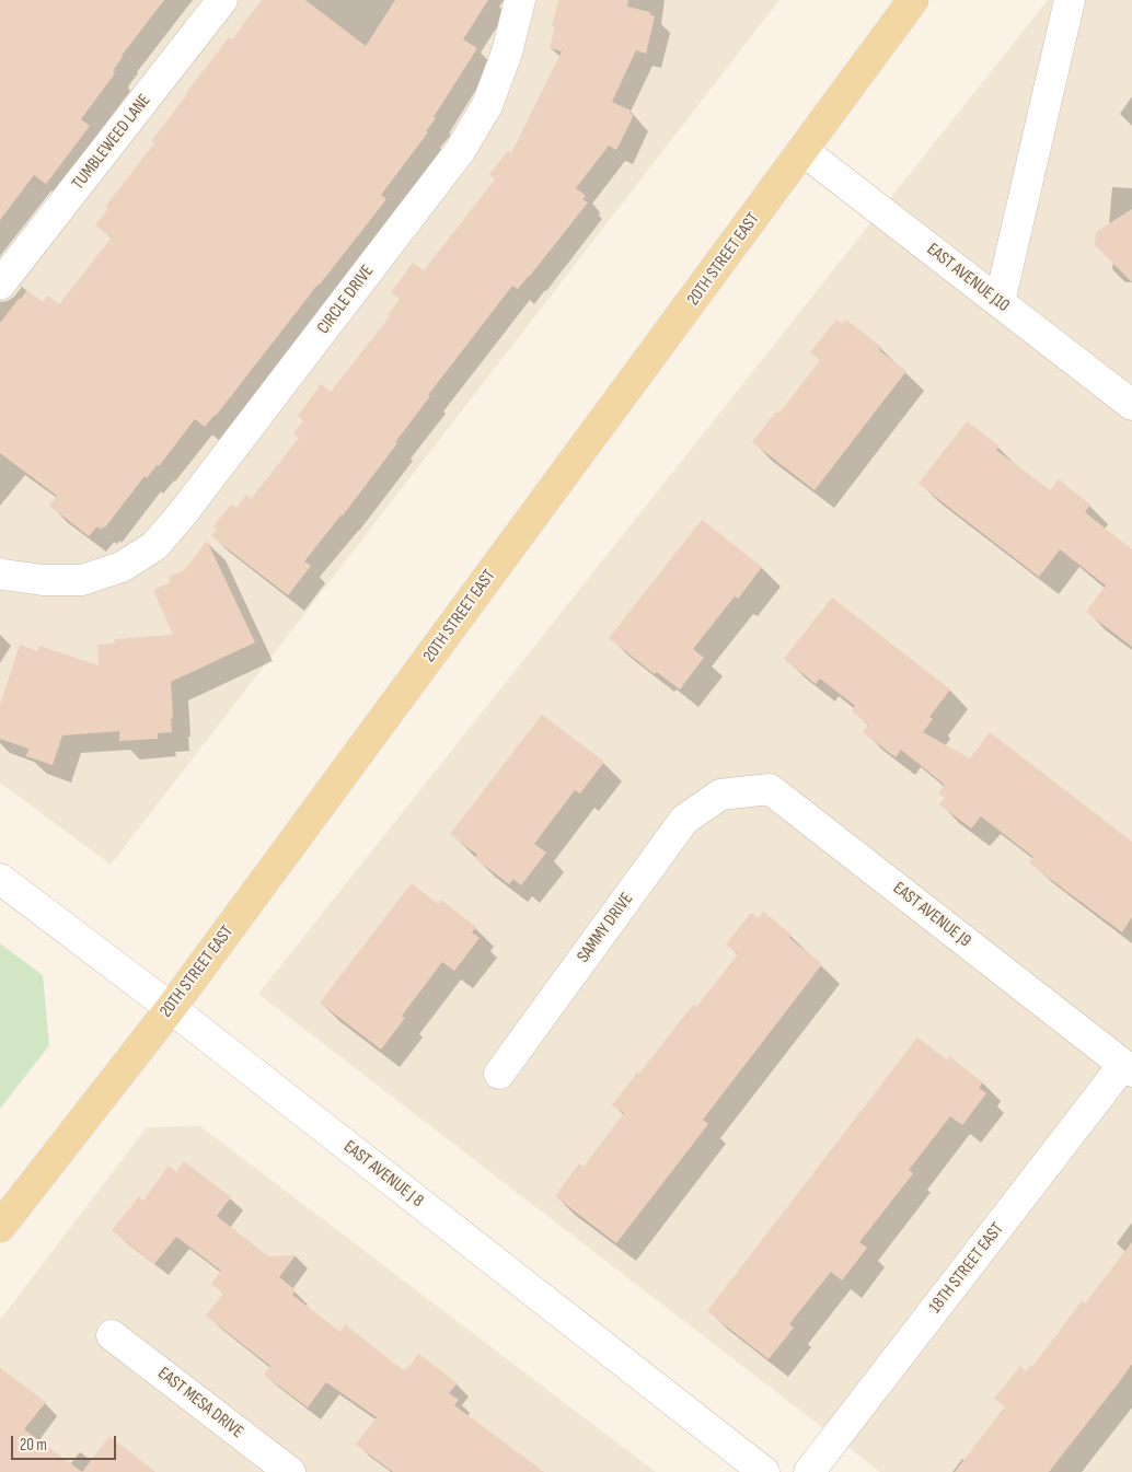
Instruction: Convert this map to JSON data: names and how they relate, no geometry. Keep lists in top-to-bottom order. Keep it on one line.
{"streets":{"main road":["20TH STREET EAST"],"street":["TUMBLEWEED LANE","EAST AVENUE J10","CIRCLE DRIVE","EAST AVENUE J9","SAMMY DRIVE","EAST AVENUE J 8","18TH STREET EAST","EAST MESA DRIVE"]},"crossings":[["20TH STREET EAST","EAST AVENUE J10"],["20TH STREET EAST","EAST AVENUE J 8"],["EAST AVENUE J9","SAMMY DRIVE"],["EAST AVENUE J9","18TH STREET EAST"]],"scale_bar":"20 m"}
